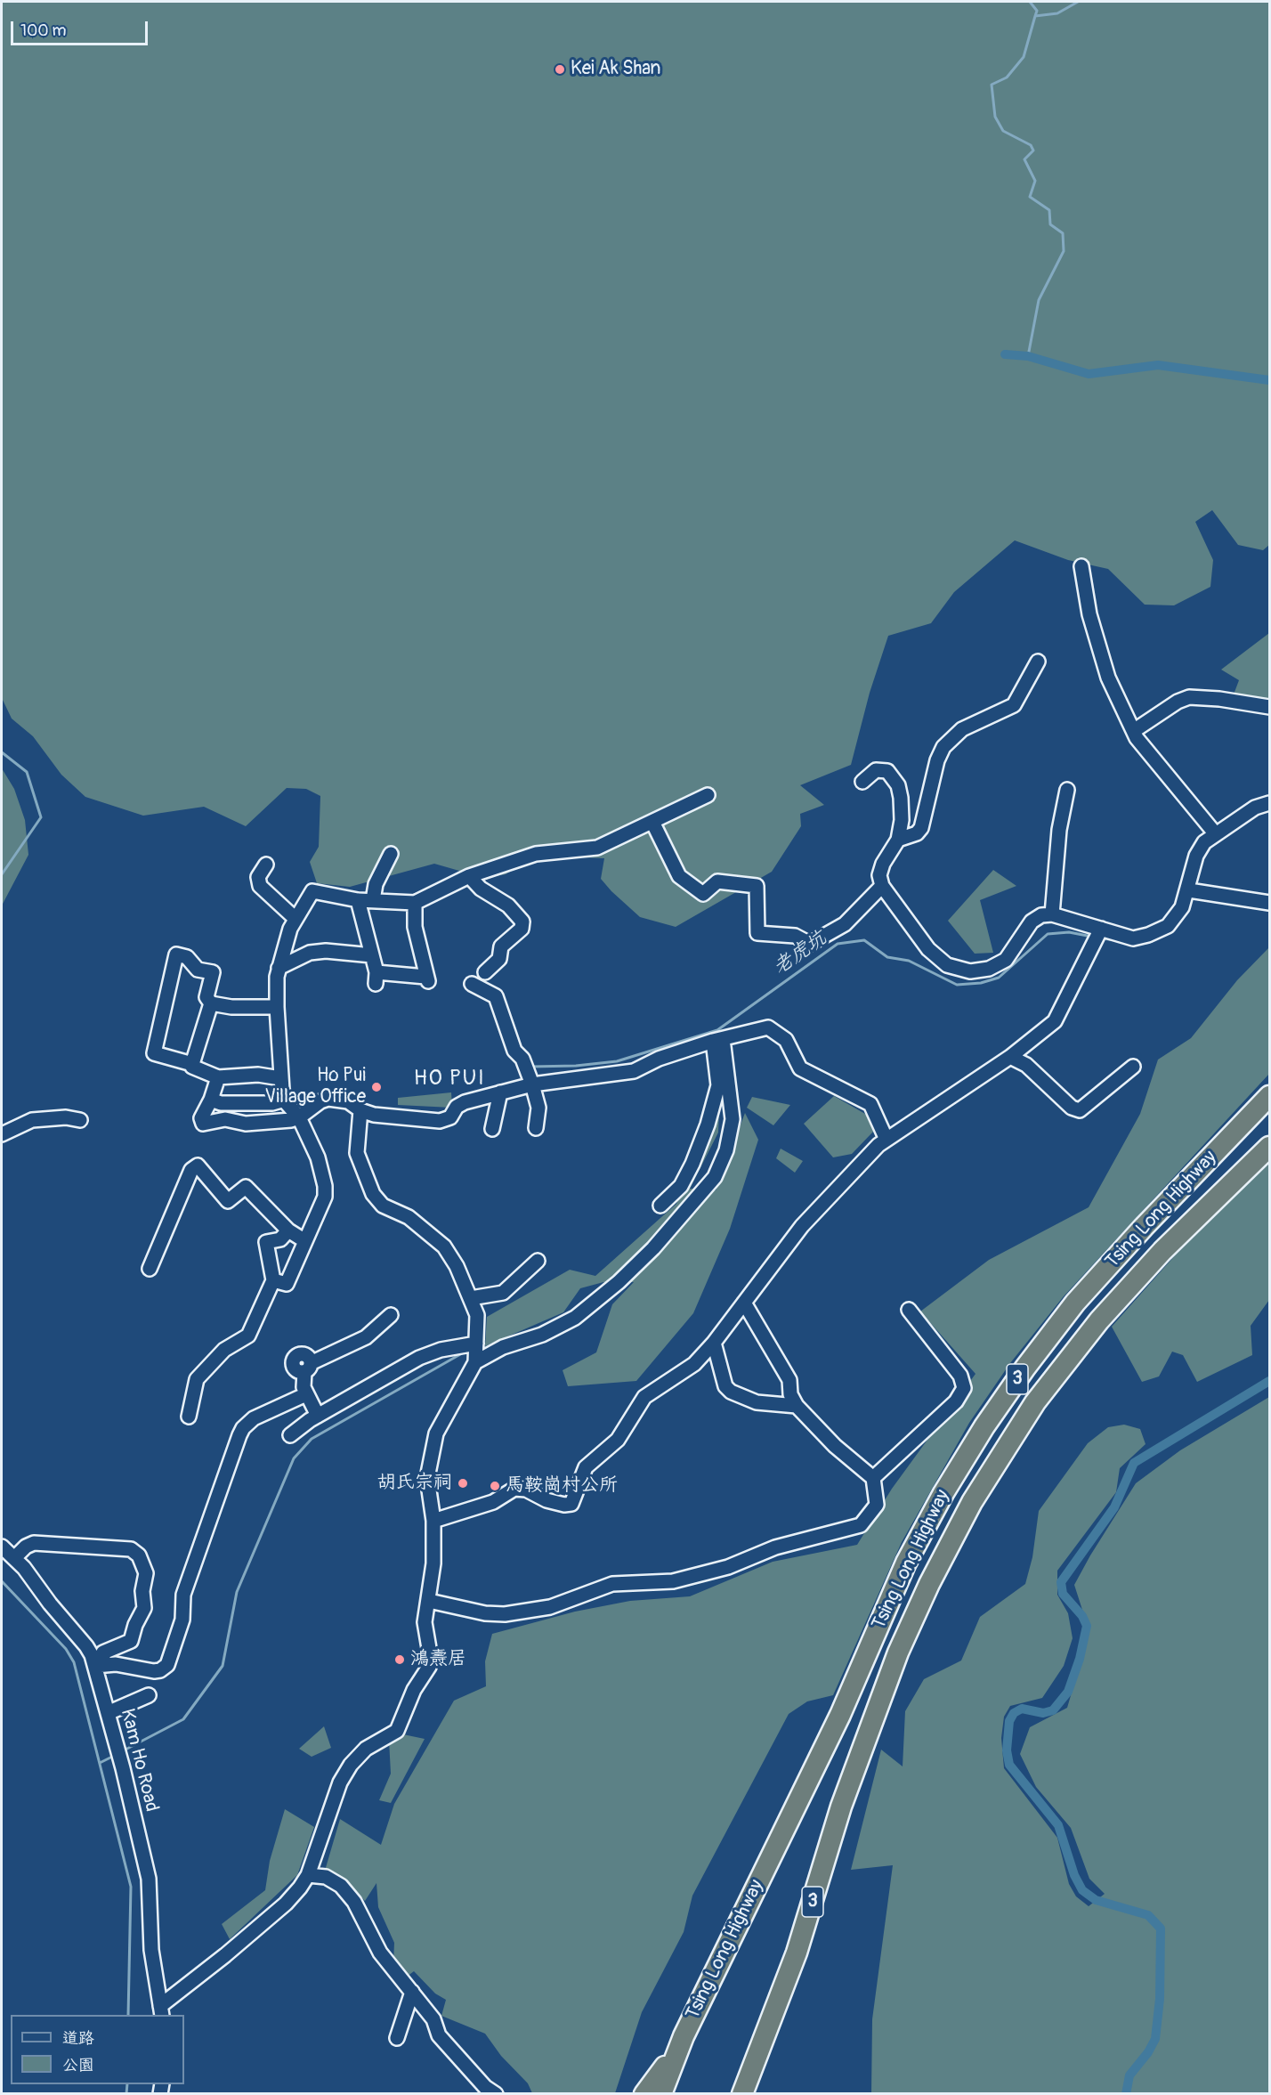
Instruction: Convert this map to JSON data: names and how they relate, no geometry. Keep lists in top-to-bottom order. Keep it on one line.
{"streets":{"highway":["Tsing Long Highway","3"],"street":["Kam Ho Road"]},"districts":["HO PUI"],"water":["老虎坑"],"places":["Kei Ak Shan","Ho Pui Village Office","胡氏宗祠","馬鞍崗村公所","鴻燾居"],"legend":["道路","公園"],"scale_bar":"100 m"}
